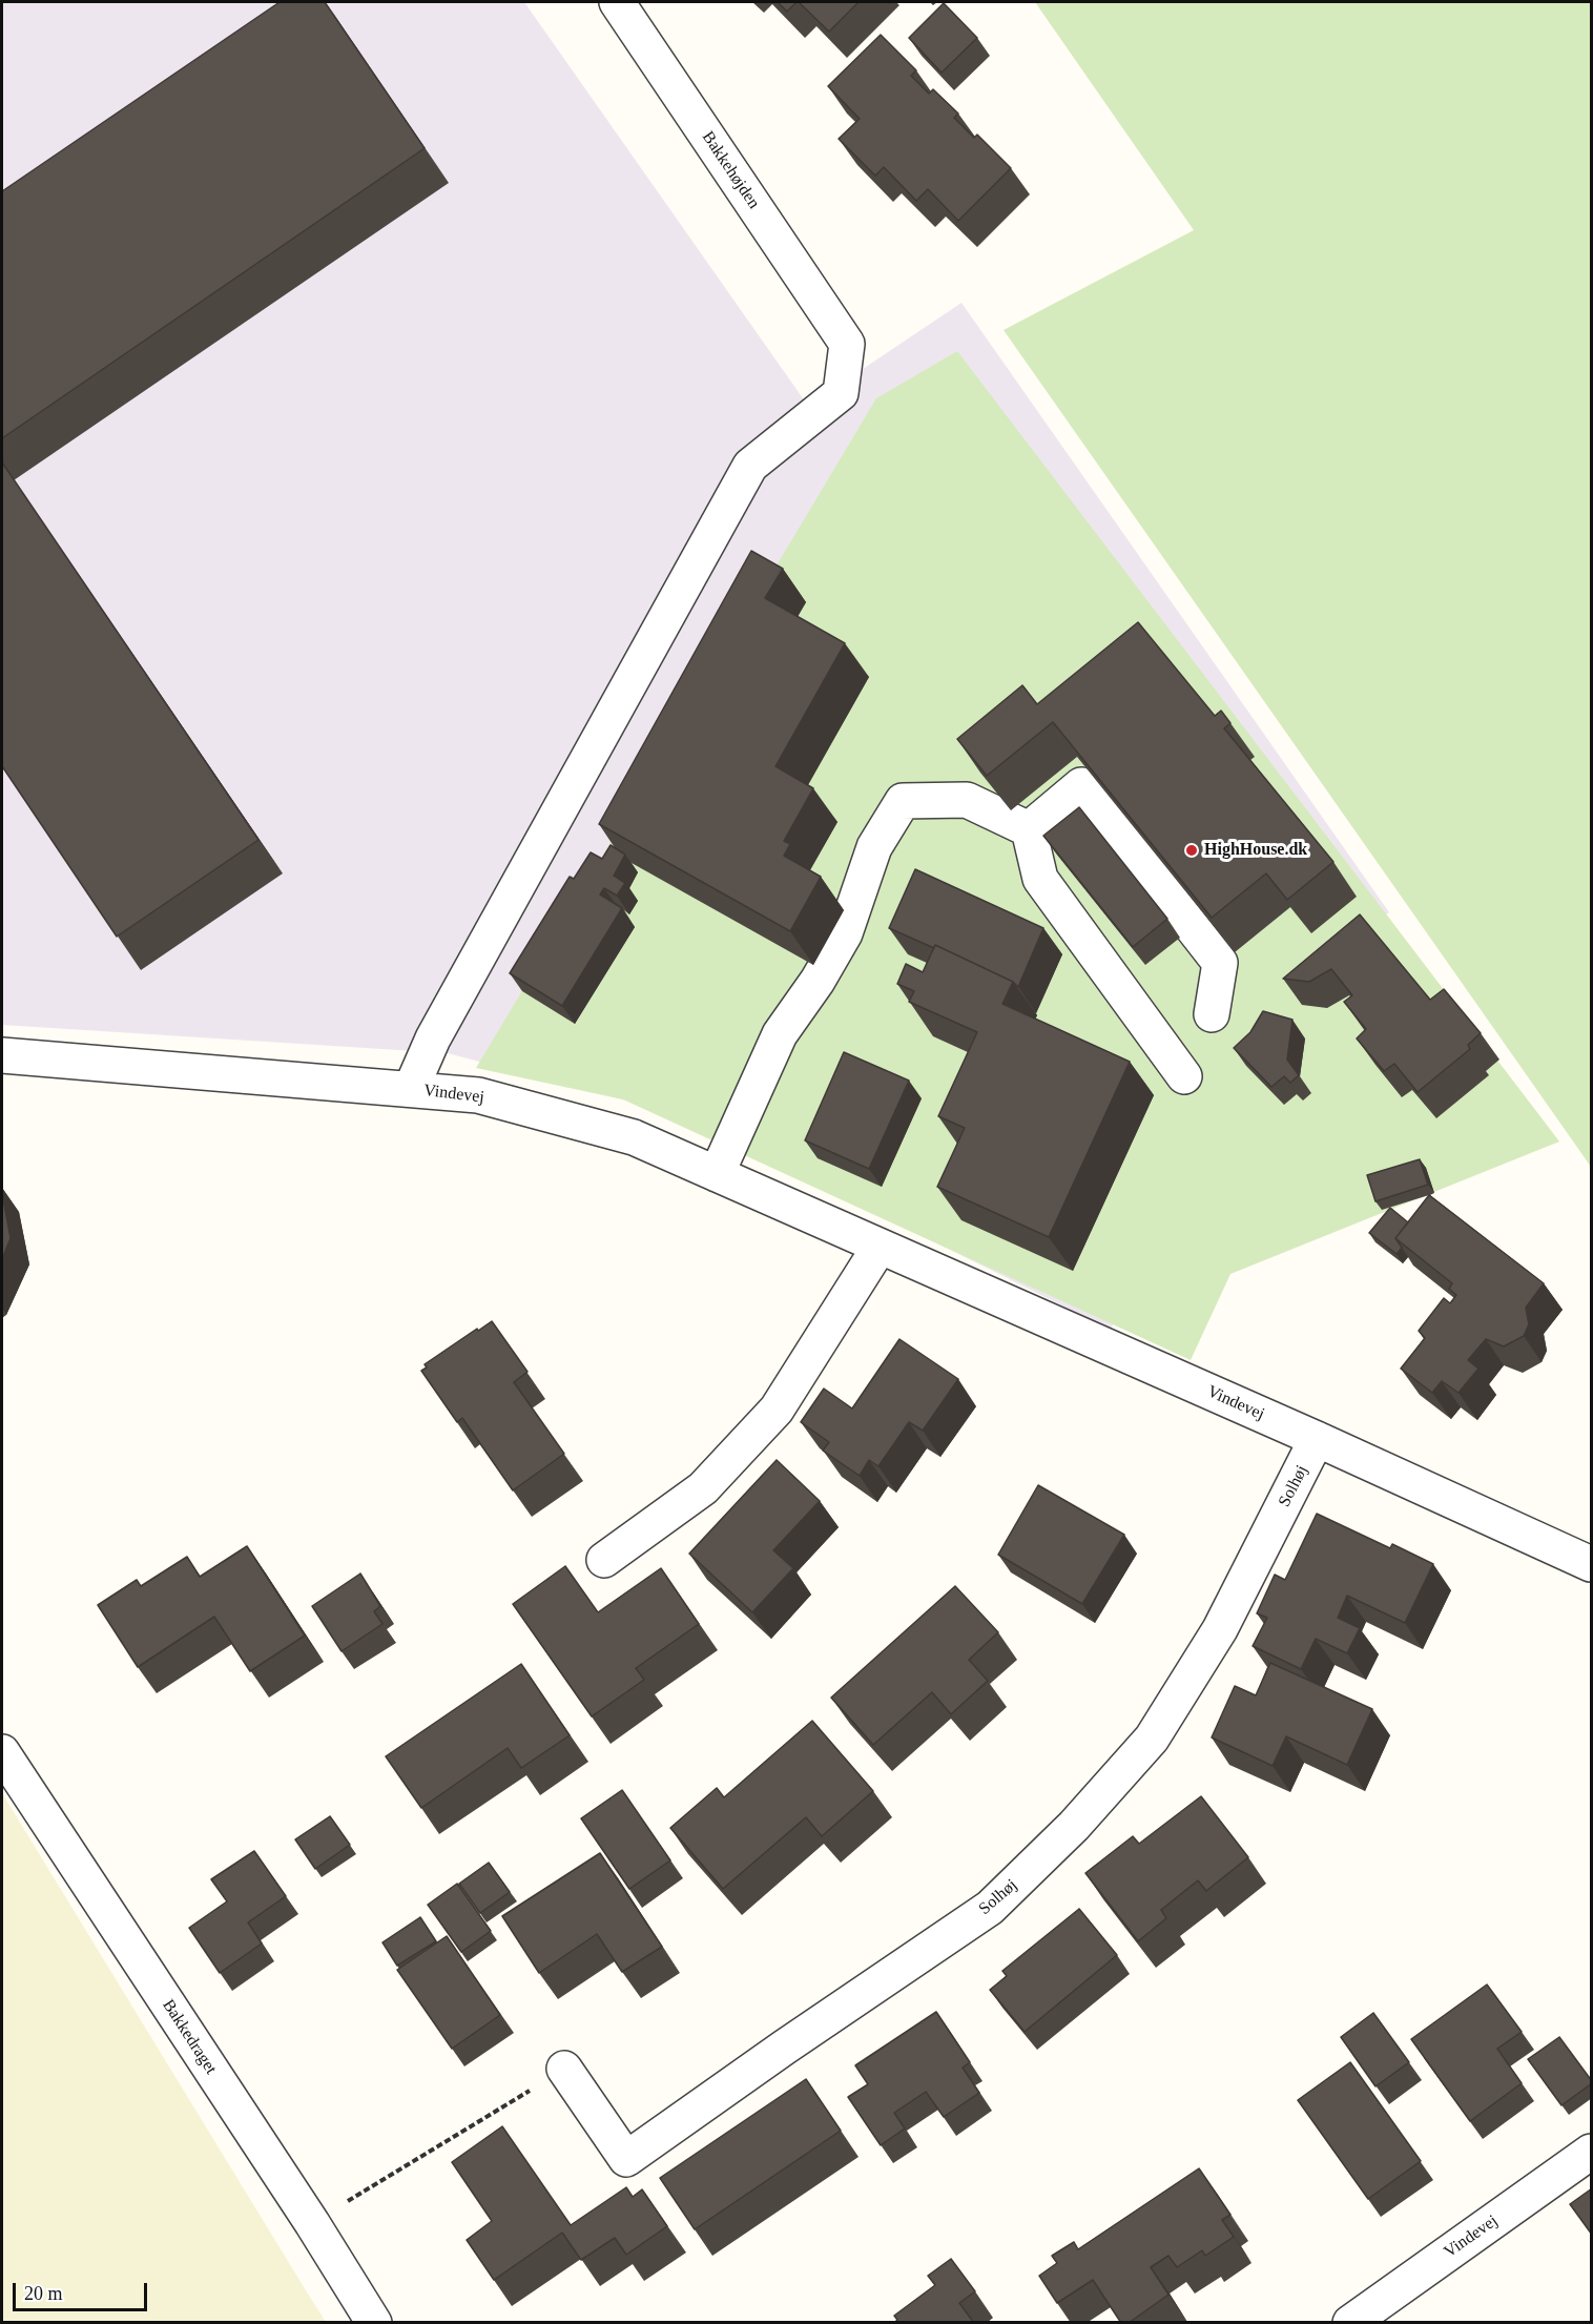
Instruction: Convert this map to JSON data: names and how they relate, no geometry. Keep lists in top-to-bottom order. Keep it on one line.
{"streets":{"street":["Bakkehøjden","Vindevej","Solhøj","Bakkedraget"]},"crossings":[["Bakkehøjden","Vindevej"],["Vindevej","Solhøj"]],"places":["HighHouse.dk"],"scale_bar":"20 m"}
